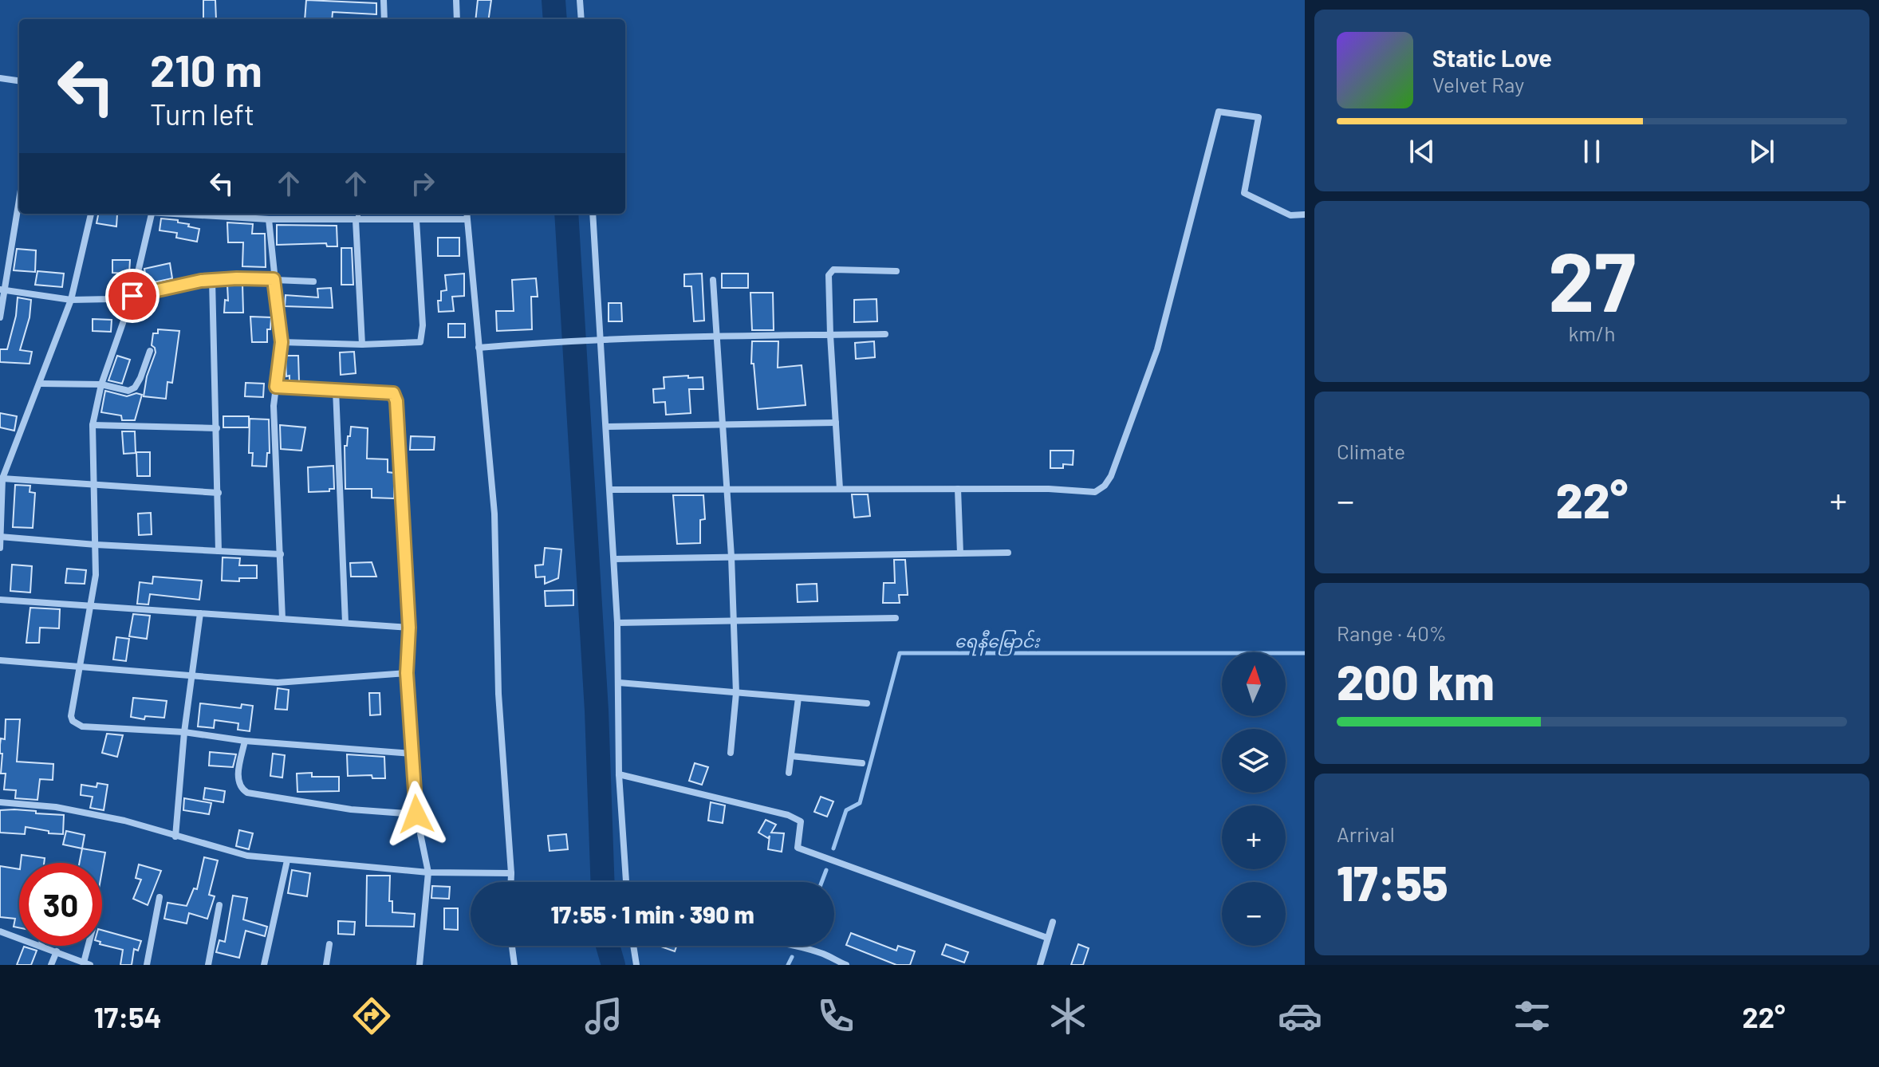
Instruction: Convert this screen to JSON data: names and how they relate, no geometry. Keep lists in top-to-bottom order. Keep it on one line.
{"water":["ရေနီမြောင်း"],"north":"top","page":{"turn":["210 m","Turn left"],"song":["Static Love","Velvet Ray"],"tile":[["27","km/h"],"Climate",["Range · 40%","200 km"],["Arrival","17:55"]],"heat":["−","22°","+"],"map_buttons":["+","−"],"limit":"30","trip":"17:55 · 1 min · 390 m","tabs":["17:54","22°"]}}
